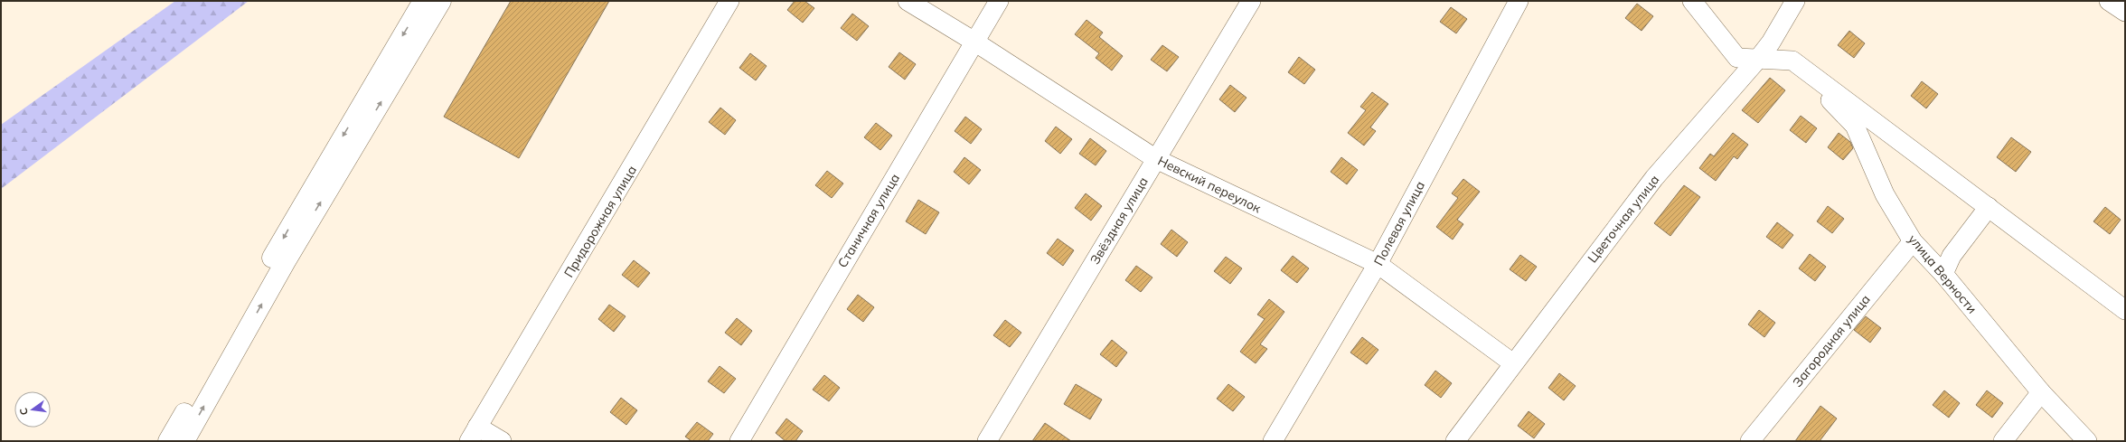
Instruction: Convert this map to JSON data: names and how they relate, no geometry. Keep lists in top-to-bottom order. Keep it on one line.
{"streets":{"street":["Невский переулок","Цветочная улица","Станичная улица","Звёздная улица","Придорожная улица","Полевая улица","улица Верности","Загородная улица"]},"crossings":[["Невский переулок","Цветочная улица"],["Невский переулок","Станичная улица"],["Невский переулок","Звёздная улица"],["Невский переулок","Полевая улица"],["улица Верности","Загородная улица"]],"north":"left"}
